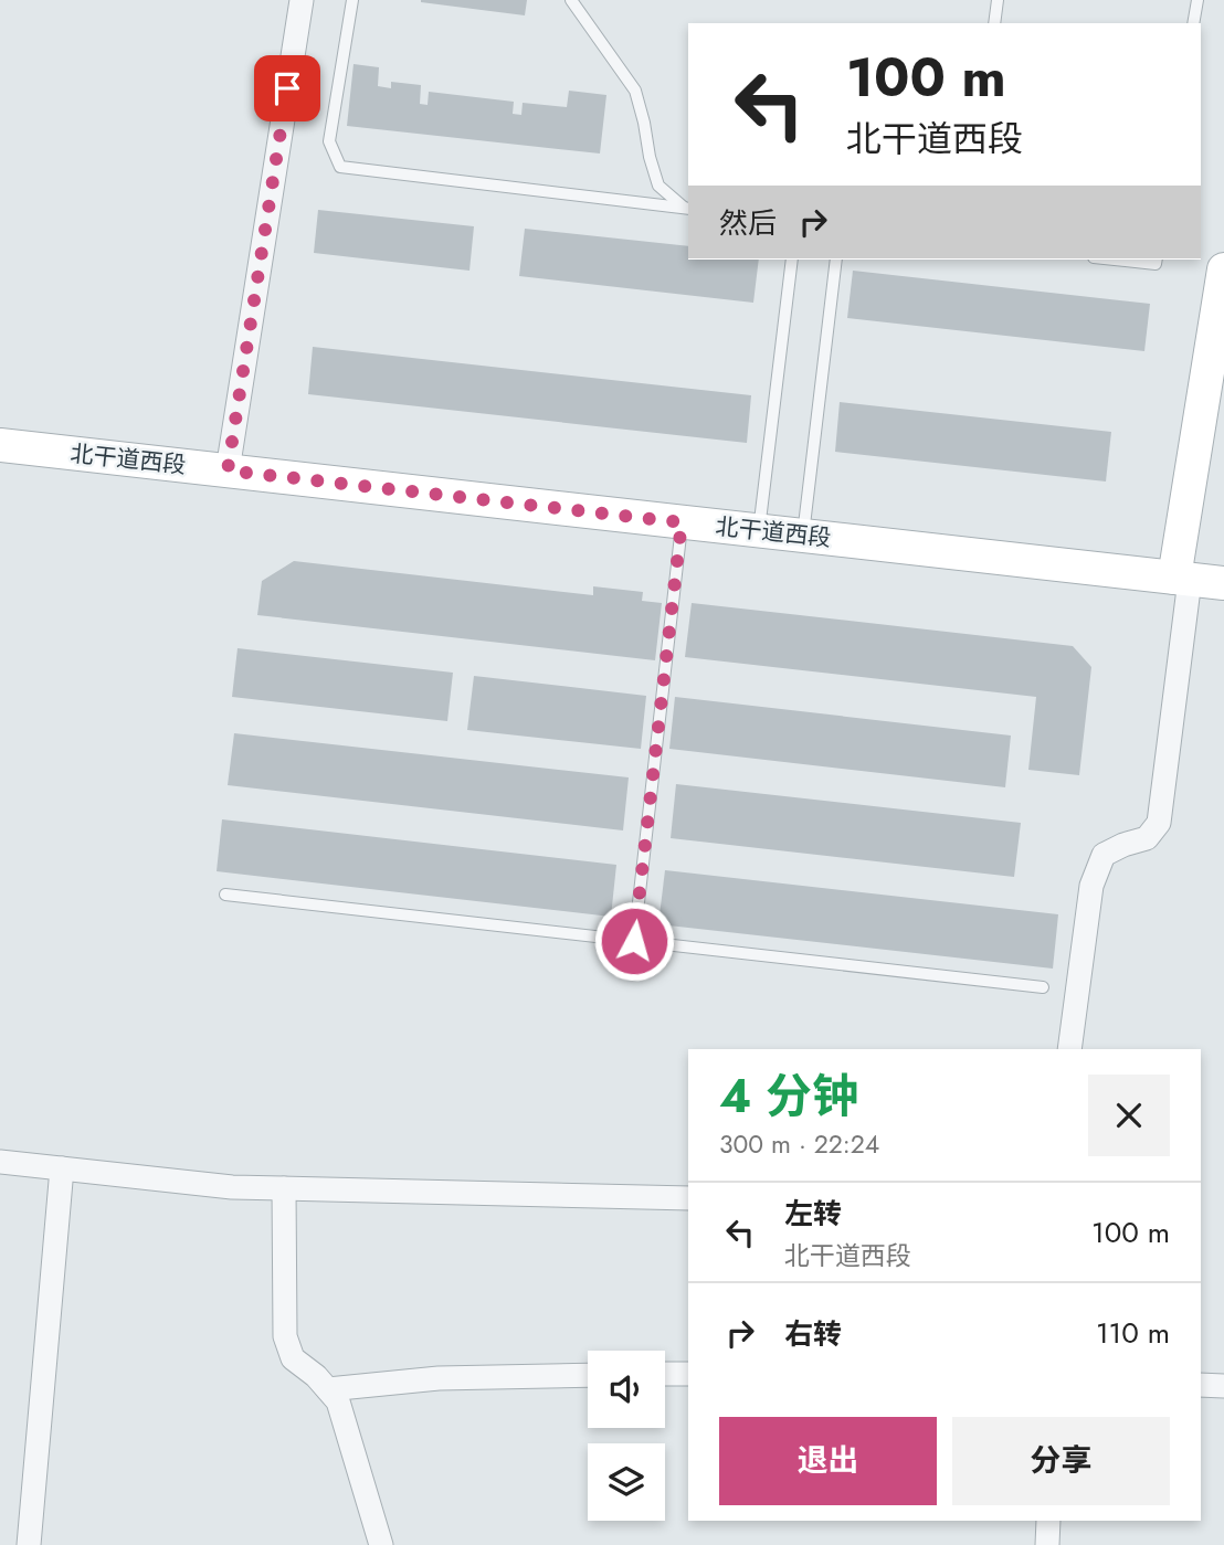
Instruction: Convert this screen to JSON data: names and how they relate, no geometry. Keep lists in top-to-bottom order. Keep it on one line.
{"streets":{"street":["北干道西段"]},"page":{"turn":["100 m","北干道西段"],"then":"然后","heading":["4 分钟","300 m · 22:24"],"list":[{"name":"左转","note":"北干道西段","value":"100 m"},{"name":"右转","value":"110 m"}],"buttons":["退出","分享"]}}
